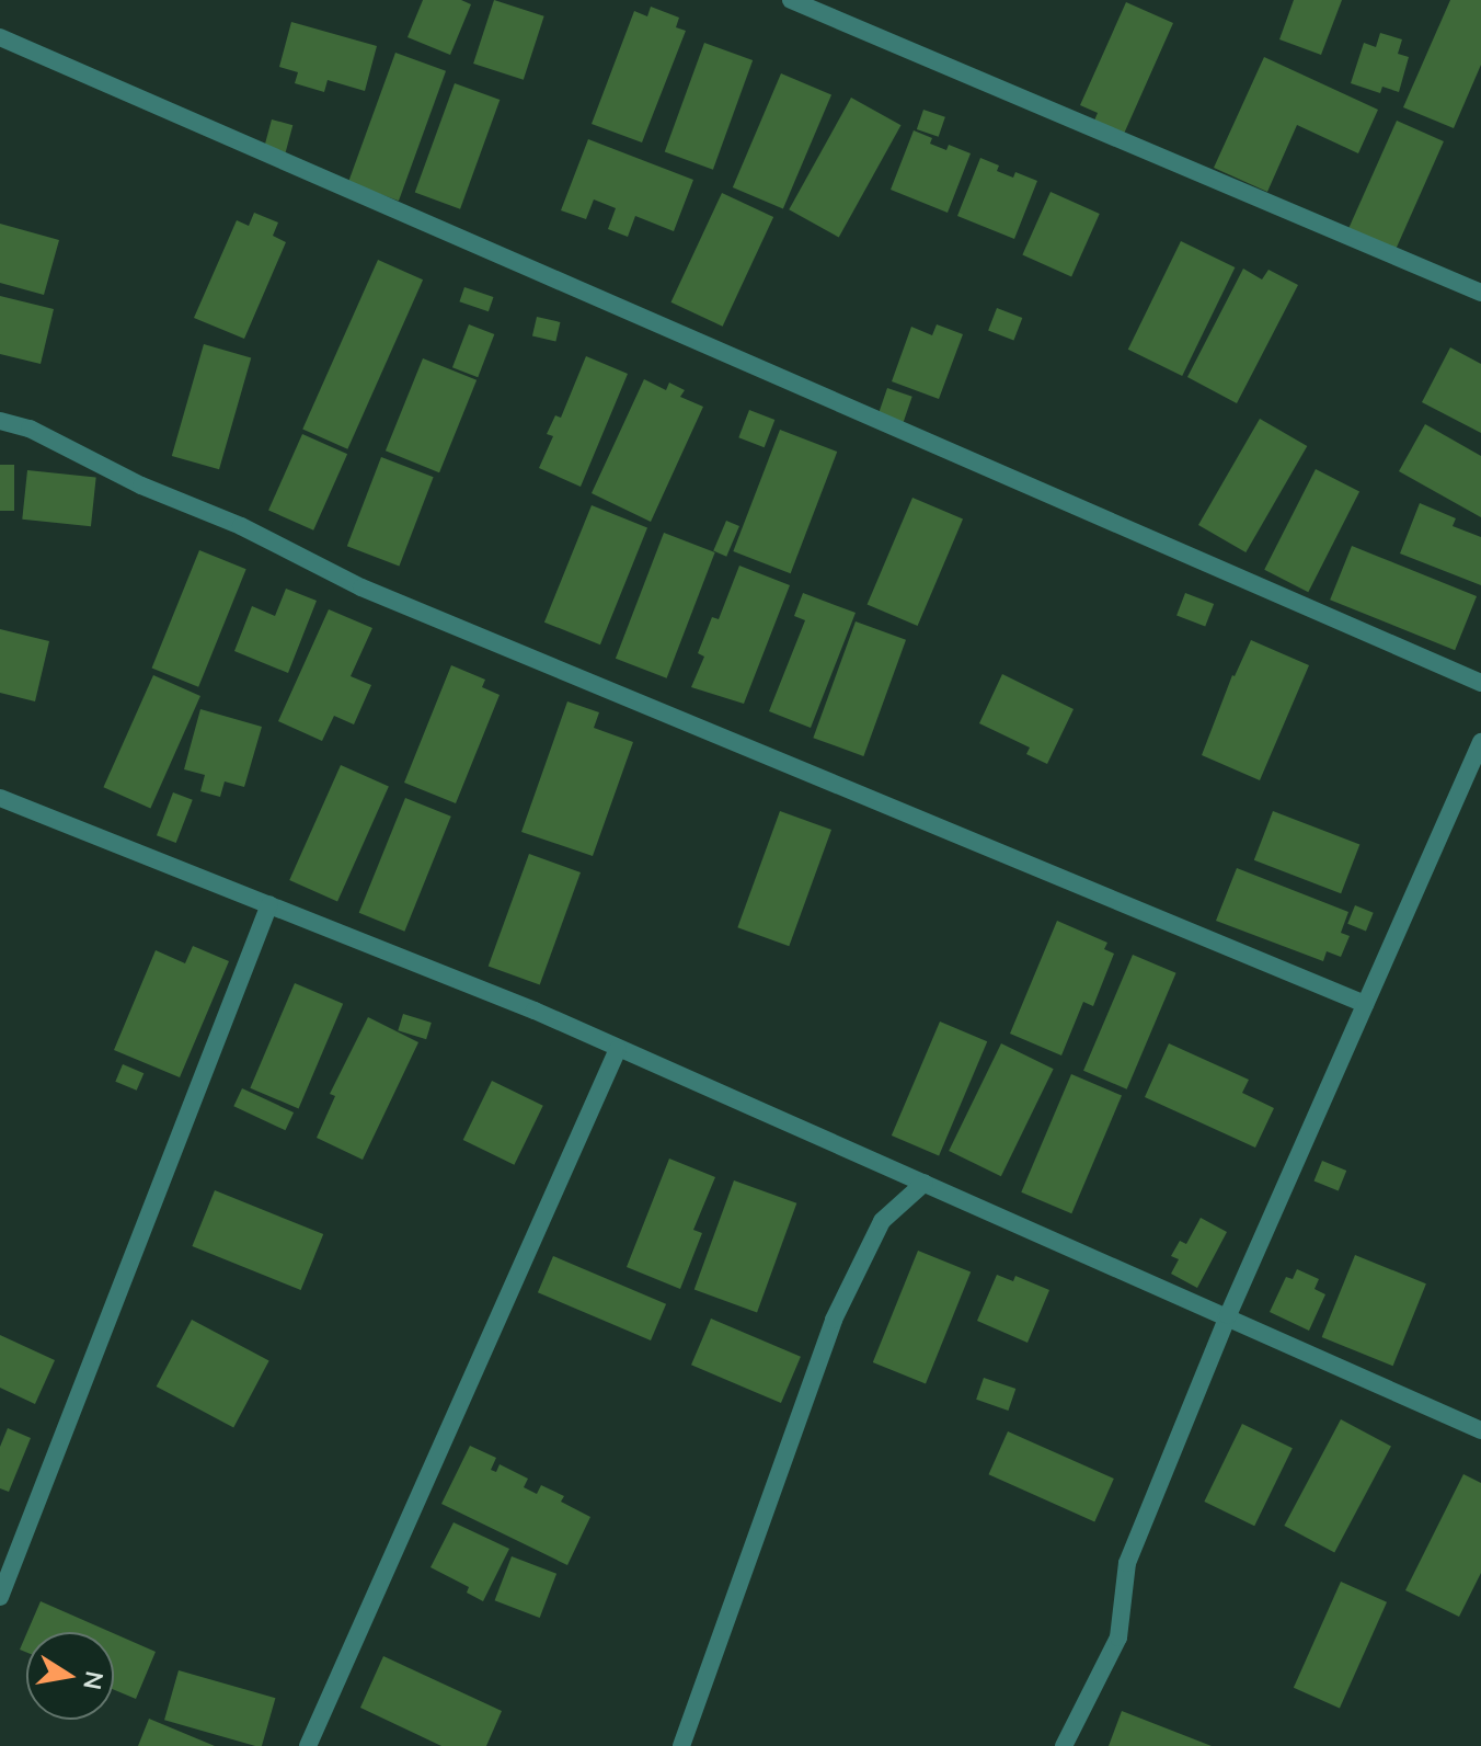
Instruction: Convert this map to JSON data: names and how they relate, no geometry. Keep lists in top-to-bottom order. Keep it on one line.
{"north":"right"}
